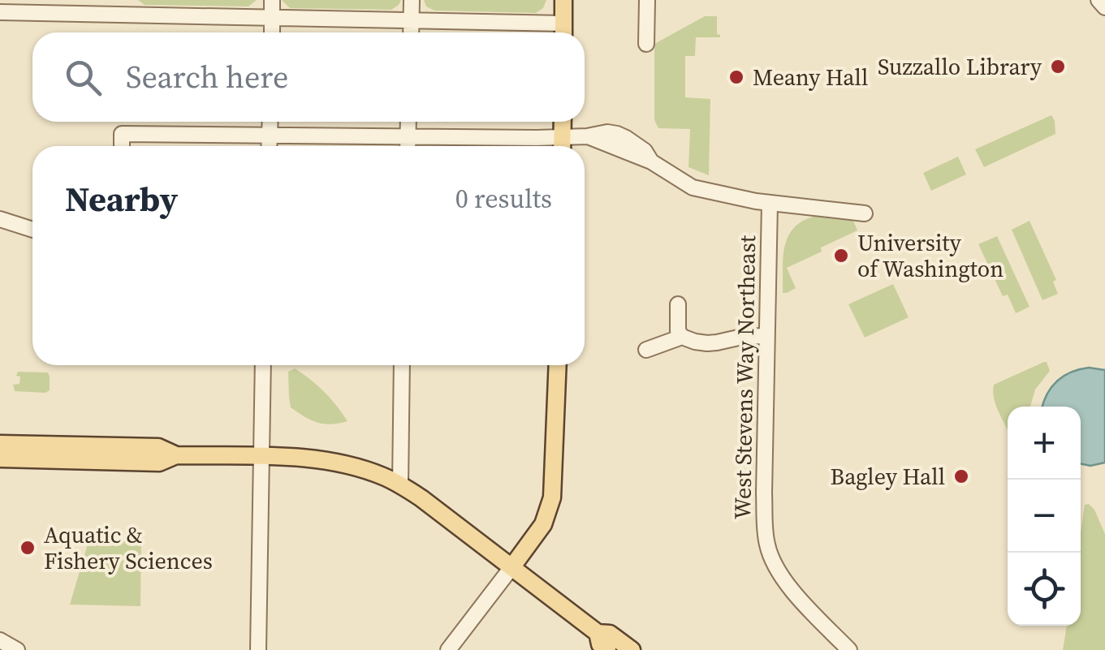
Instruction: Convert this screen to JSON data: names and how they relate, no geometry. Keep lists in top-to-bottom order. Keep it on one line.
{"streets":{"street":["West Stevens Way Northeast"]},"places":["Suzzallo Library","Meany Hall","University of Washington","Bagley Hall","Aquatic & Fishery Sciences"],"page":{"search":"Search here","heading":["Nearby","0 results"],"map_buttons":["+","−"]}}
